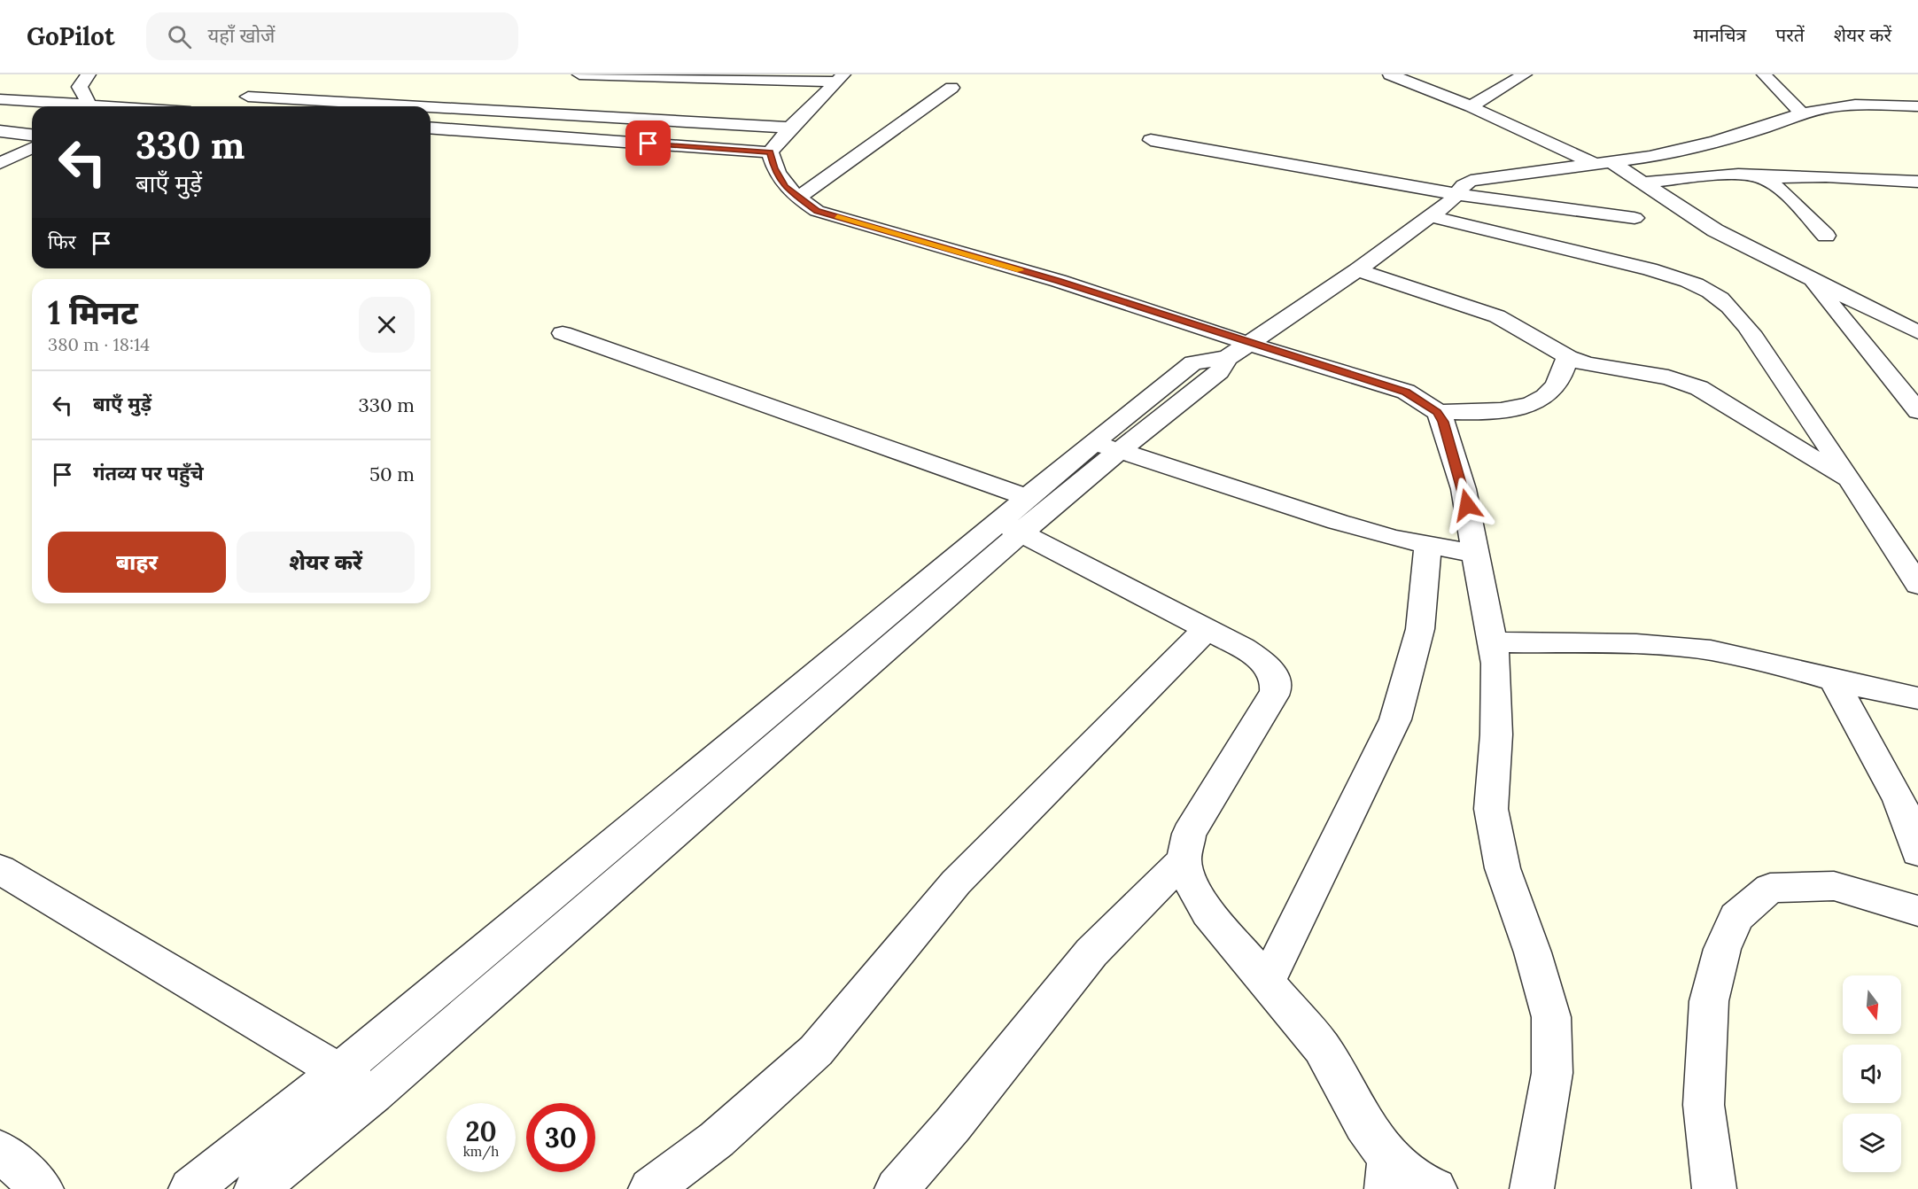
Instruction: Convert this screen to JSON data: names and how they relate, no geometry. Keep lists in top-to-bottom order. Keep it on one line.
{"north":"bottom","page":{"header":"GoPilot","search":"यहाँ खोजें","nav":["मानचित्र","परतें","शेयर करें"],"turn":["330 m","बाएँ मुड़ें"],"then":"फिर","heading":["1 मिनट","380 m · 18:14"],"list":[{"name":"बाएँ मुड़ें","value":"330 m"},{"name":"गंतव्य पर पहुँचे","value":"50 m"}],"buttons":["बाहर","शेयर करें"],"speed":"20 km/h","limit":"30"}}
